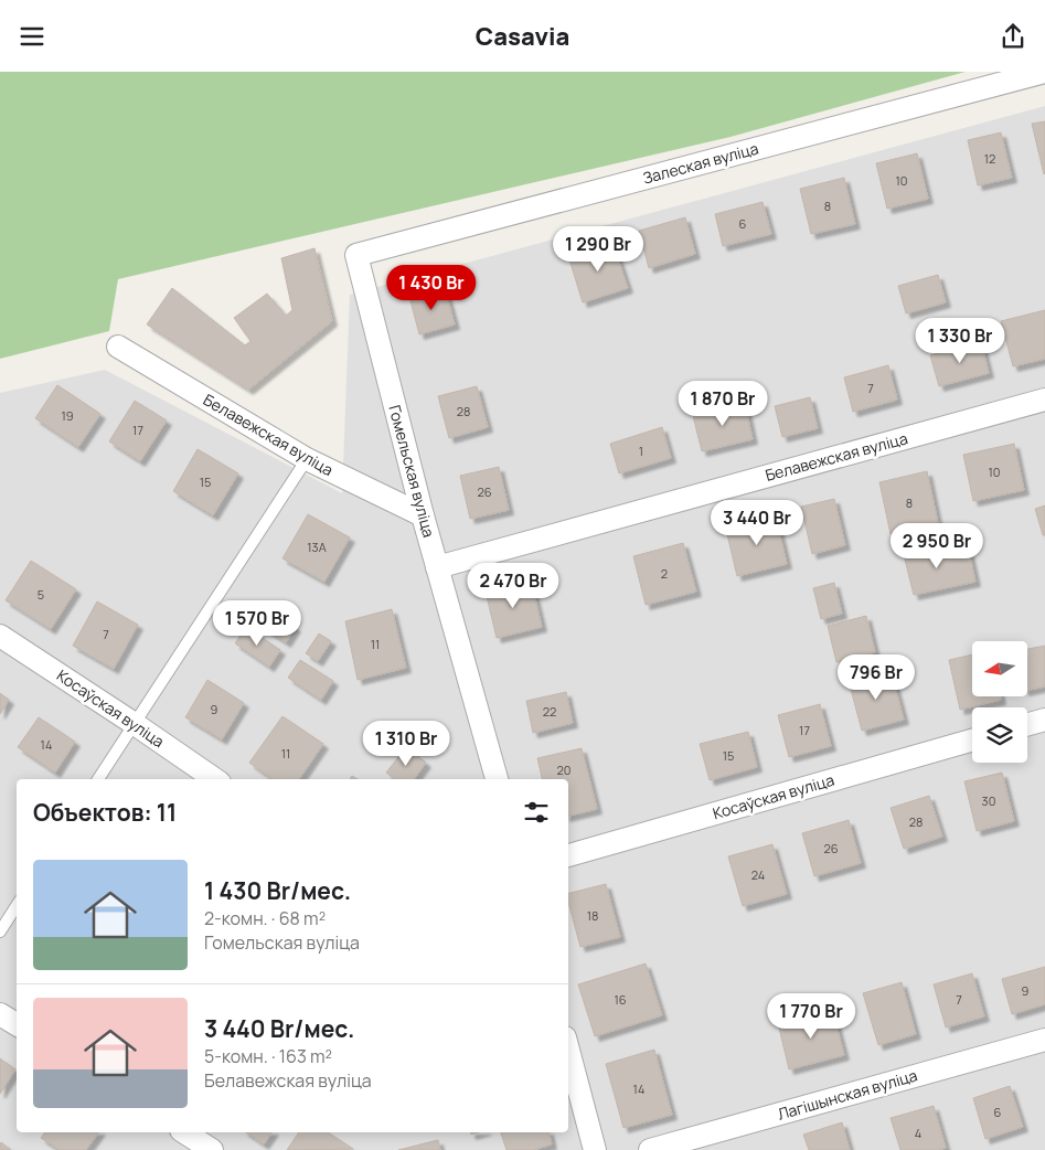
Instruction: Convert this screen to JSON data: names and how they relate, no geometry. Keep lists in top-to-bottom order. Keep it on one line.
{"streets":{"street":["Залеская вуліца","Белавежская вуліца","Гомельская вуліца","Косаўская вуліца","Лагішынская вуліца"]},"crossings":[["Залеская вуліца","Гомельская вуліца"],["Белавежская вуліца","Гомельская вуліца"]],"house_numbers":["12","10","8","6","7","28","19","17","1","10","15","26","8","13А","2","5","7","11","9","22","17","14","11","15","20","30","28","26","24","18","9","16","7","14","6","4"],"north":"left","page":{"header":"Casavia","price":["1 290 Br","1 430 Br","1 330 Br","1 870 Br","3 440 Br","2 950 Br","2 470 Br","1 570 Br","796 Br","1 310 Br","1 770 Br"],"heading":"Объектов: 11","list":[{"name":"1 430 Br/мес.","note":"2-комн. · 68 m² · Гомельская вуліца"},{"name":"3 440 Br/мес.","note":"5-комн. · 163 m² · Белавежская вуліца"}]}}
